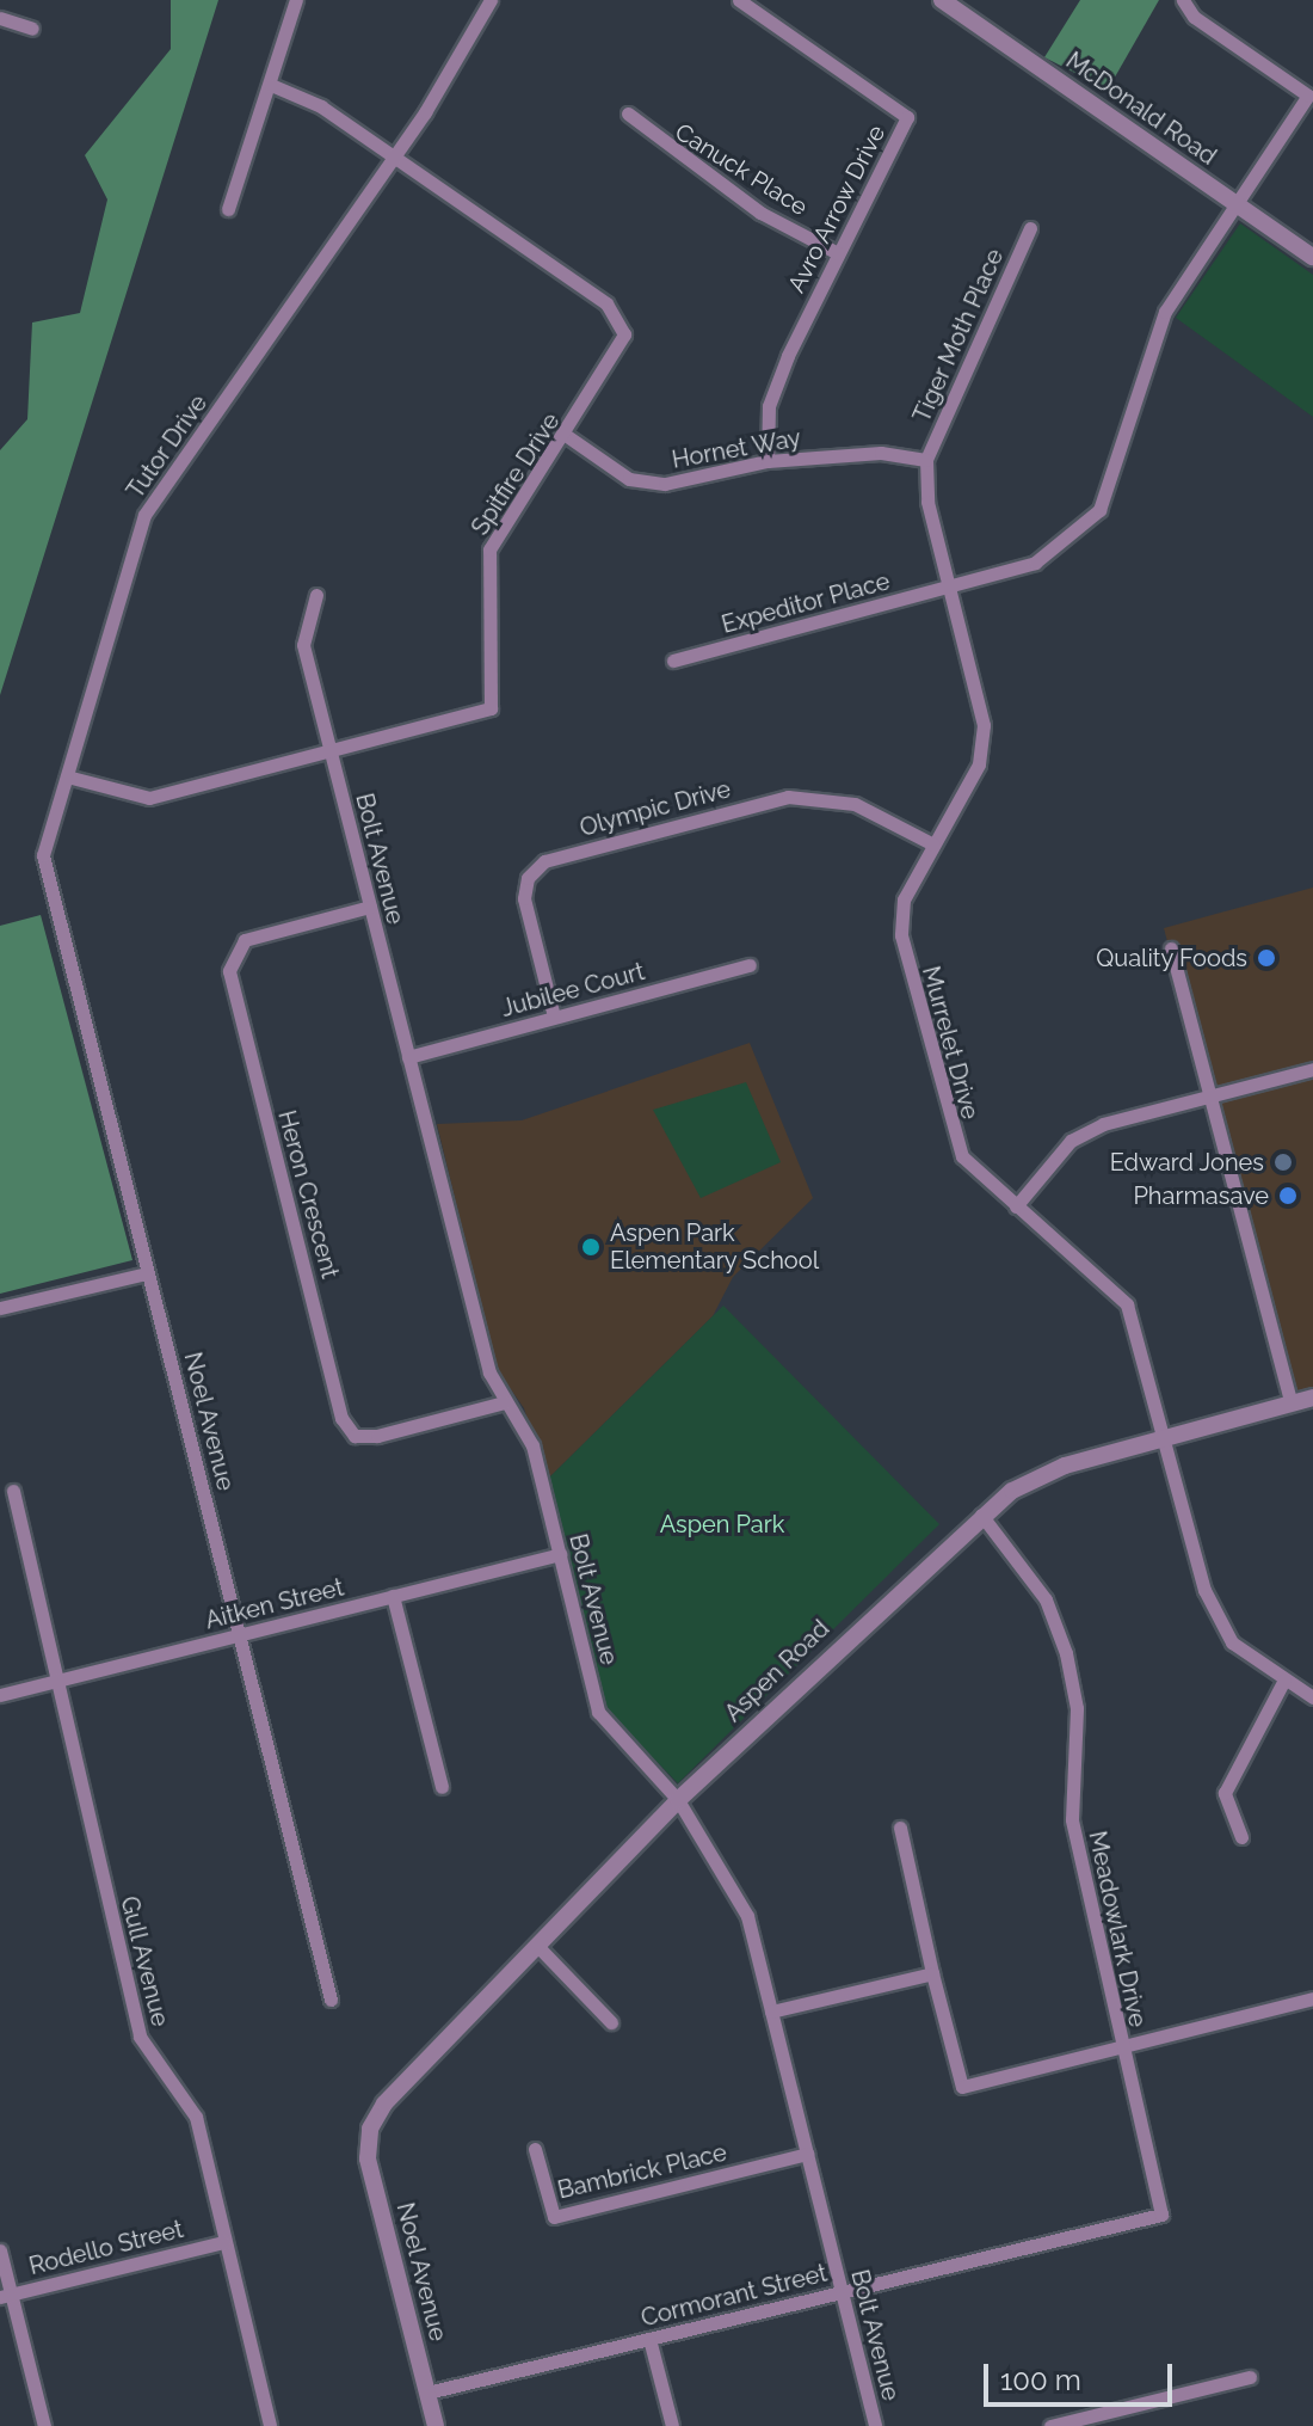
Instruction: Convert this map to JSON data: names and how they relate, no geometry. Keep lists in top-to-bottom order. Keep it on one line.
{"streets":{"street":["McDonald Road","Canuck Place","Avro Arrow Drive","Tiger Moth Place","Tutor Drive","Hornet Way","Spitfire Drive","Expeditor Place","Olympic Drive","Bolt Avenue","Jubilee Court","Murrelet Drive","Heron Crescent","Noel Avenue","Aitken Street","Aspen Road","Meadowlark Drive","Gull Avenue","Bambrick Place","Rodello Street","Cormorant Street"]},"crossings":[["McDonald Road","Expeditor Place"],["Canuck Place","Avro Arrow Drive"],["Avro Arrow Drive","Hornet Way"],["Tiger Moth Place","Hornet Way"],["Tiger Moth Place","Murrelet Drive"],["Tutor Drive","Spitfire Drive"],["Tutor Drive","Noel Avenue"],["Hornet Way","Spitfire Drive"],["Hornet Way","Murrelet Drive"],["Spitfire Drive","Bolt Avenue"],["Expeditor Place","Murrelet Drive"],["Olympic Drive","Jubilee Court"],["Olympic Drive","Murrelet Drive"],["Bolt Avenue","Jubilee Court"],["Bolt Avenue","Heron Crescent"],["Bolt Avenue","Aitken Street"],["Bolt Avenue","Aspen Road"],["Bolt Avenue","Bambrick Place"],["Bolt Avenue","Cormorant Street"],["Murrelet Drive","Aspen Road"],["Noel Avenue","Aitken Street"],["Noel Avenue","Aspen Road"],["Noel Avenue","Cormorant Street"],["Aitken Street","Gull Avenue"],["Aspen Road","Meadowlark Drive"],["Meadowlark Drive","Cormorant Street"],["Gull Avenue","Rodello Street"]],"parks":["Aspen Park"],"places":["Quality Foods","Edward Jones","Pharmasave","Aspen Park Elementary School"],"scale_bar":"100 m"}
